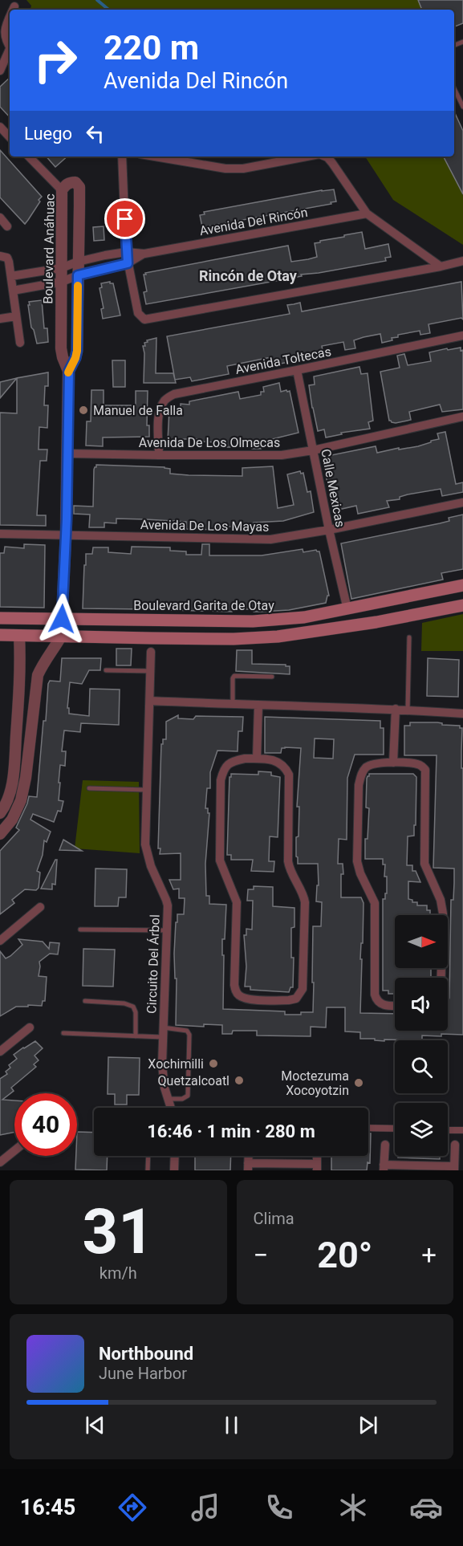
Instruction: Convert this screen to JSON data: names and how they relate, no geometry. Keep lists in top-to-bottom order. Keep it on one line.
{"streets":{"main road":["Boulevard Garita de Otay"],"street":["Avenida Del Rincón","Boulevard Anáhuac","Avenida Toltecas","Avenida De Los Olmecas","Calle Mexicas","Avenida De Los Mayas","Circuito Del Árbol"]},"crossings":[["Avenida Del Rincón","Boulevard Anáhuac"],["Boulevard Anáhuac","Avenida De Los Olmecas"],["Boulevard Anáhuac","Avenida De Los Mayas"],["Boulevard Anáhuac","Boulevard Garita de Otay"],["Avenida Toltecas","Avenida De Los Olmecas"],["Avenida Toltecas","Calle Mexicas"],["Avenida De Los Olmecas","Calle Mexicas"],["Calle Mexicas","Avenida De Los Mayas"],["Calle Mexicas","Boulevard Garita de Otay"]],"districts":["Rincón de Otay"],"places":["Manuel de Falla","Xochimilli","Quetzalcoatl","Moctezuma Xocoyotzin"],"north":"right","page":{"turn":["220 m","Avenida Del Rincón"],"then":"Luego","limit":"40","trip":"16:46 · 1 min · 280 m","tile":[["31","km/h"],"Clima"],"heat":["−","20°","+"],"song":["Northbound","June Harbor"],"tabs":"16:45"}}
